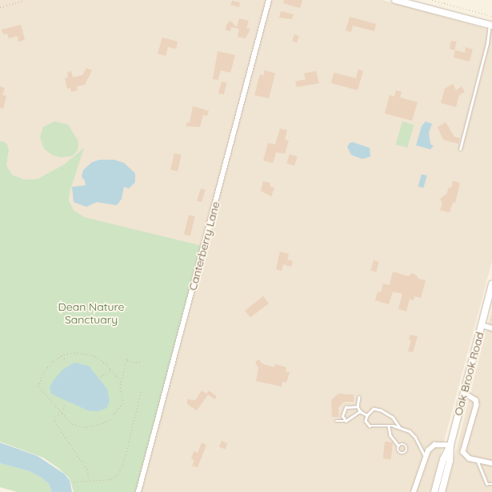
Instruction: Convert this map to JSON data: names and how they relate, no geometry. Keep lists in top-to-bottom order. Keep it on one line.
{"streets":{"main road":["Oak Brook Road"],"street":["Canterberry Lane"]},"parks":["Dean Nature Sanctuary"]}
